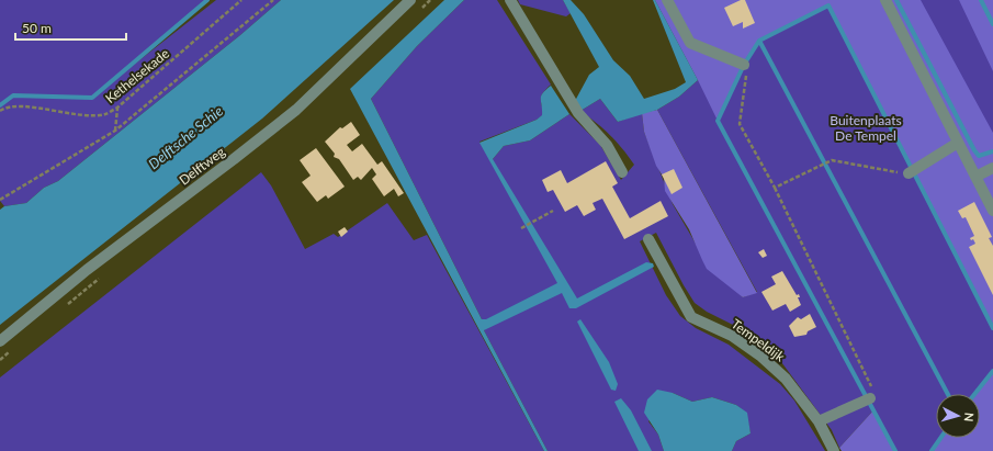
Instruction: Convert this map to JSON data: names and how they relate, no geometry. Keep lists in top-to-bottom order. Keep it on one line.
{"streets":{"street":["Delftweg","Tempeldijk"],"path":["Kethelsekade"]},"water":["Delftsche Schie"],"parks":["Buitenplaats De Tempel"],"scale_bar":"50 m","north":"right"}
